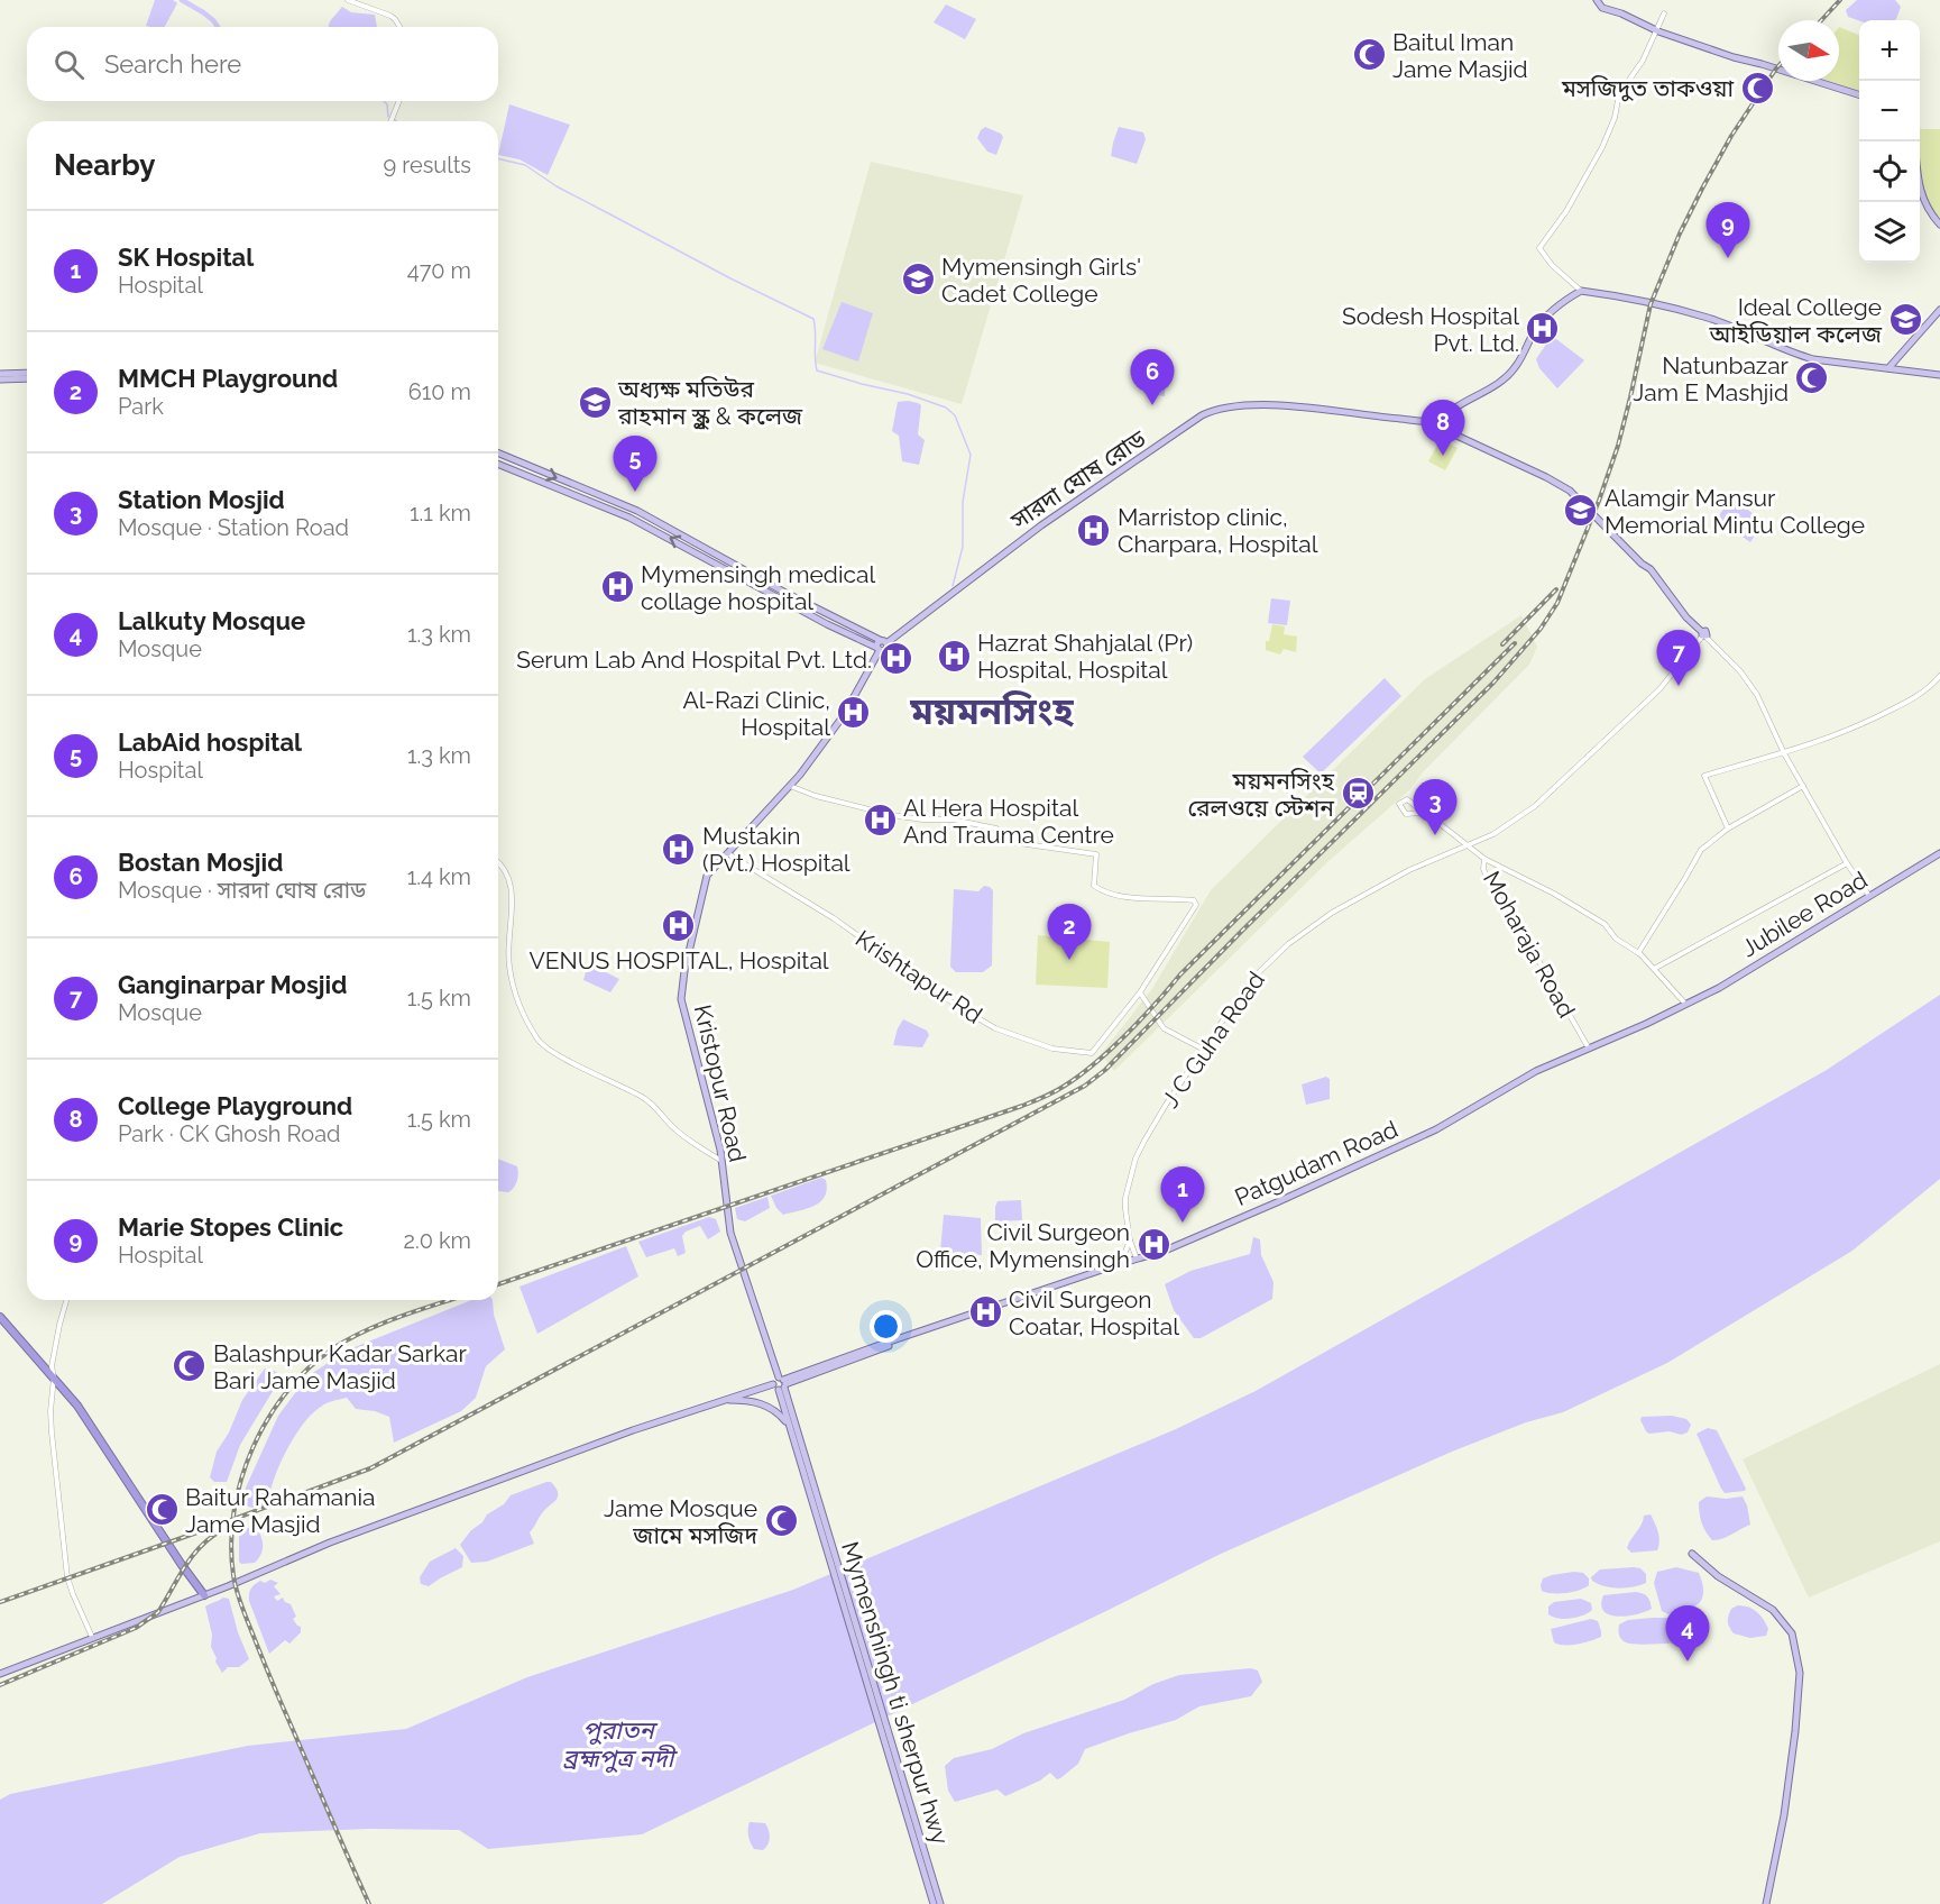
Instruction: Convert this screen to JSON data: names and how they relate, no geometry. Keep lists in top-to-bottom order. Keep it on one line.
{"streets":{"main road":["সারদা ঘোষ রোড","Jubilee Road","Kristopur Road","Patgudam Road","Mymenshingh ti sherpur hwy"],"street":["Moharaja Road","Krishtapur Rd","J C Guha Road"]},"crossings":[["সারদা ঘোষ রোড","Kristopur Road"],["Jubilee Road","Patgudam Road"],["Moharaja Road","J C Guha Road"],["Moharaja Road","Patgudam Road"],["Krishtapur Rd","Kristopur Road"],["J C Guha Road","Patgudam Road"],["Kristopur Road","Patgudam Road"],["Kristopur Road","Mymenshingh ti sherpur hwy"]],"districts":["ময়মনসিংহ"],"water":["পুরাতন ব্রহ্মপুত্র নদী"],"places":{"mosque":["Baitul Iman Jame Masjid","মসজিদুত তাকওয়া","Natunbazar Jam E Mashjid","Balashpur Kadar Sarkar Bari Jame Masjid","Baitur Rahamania Jame Masjid","Jame Mosque জামে মসজিদ"],"school or university":["Mymensingh Girls' Cadet College","Ideal College আইডিয়াল কলেজ","অধ্যক্ষ মতিউর রাহমান স্কুল & কলেজ","Alamgir Mansur Memorial Mintu College"],"hospital":["Sodesh Hospital Pvt. Ltd.","Marristop clinic, Charpara, Hospital","Mymensingh medical collage hospital","Hazrat Shahjalal (Pr) Hospital, Hospital","Serum Lab And Hospital Pvt. Ltd.","Al-Razi Clinic, Hospital","Al Hera Hospital And Trauma Centre","Mustakin (Pvt.) Hospital","VENUS HOSPITAL, Hospital","Civil Surgeon Office, Mymensingh","Civil Surgeon Coatar, Hospital"],"station":["ময়মনসিংহ রেলওয়ে স্টেশন"]},"north":"right","page":{"map_buttons":["+","−"],"search":"Search here","heading":["Nearby","9 results"],"pins":["9","6","8","5","7","3","2","1","4"],"list":[{"mark":"1","name":"SK Hospital","note":"Hospital","value":"470 m"},{"mark":"2","name":"MMCH Playground","note":"Park","value":"610 m"},{"mark":"3","name":"Station Mosjid","note":"Mosque · Station Road","value":"1.1 km"},{"mark":"4","name":"Lalkuty Mosque","note":"Mosque","value":"1.3 km"},{"mark":"5","name":"LabAid hospital","note":"Hospital","value":"1.3 km"},{"mark":"6","name":"Bostan Mosjid","note":"Mosque · সারদা ঘোষ রোড","value":"1.4 km"},{"mark":"7","name":"Ganginarpar Mosjid","note":"Mosque","value":"1.5 km"},{"mark":"8","name":"College Playground","note":"Park · CK Ghosh Road","value":"1.5 km"},{"mark":"9","name":"Marie Stopes Clinic","note":"Hospital","value":"2.0 km"}]}}
